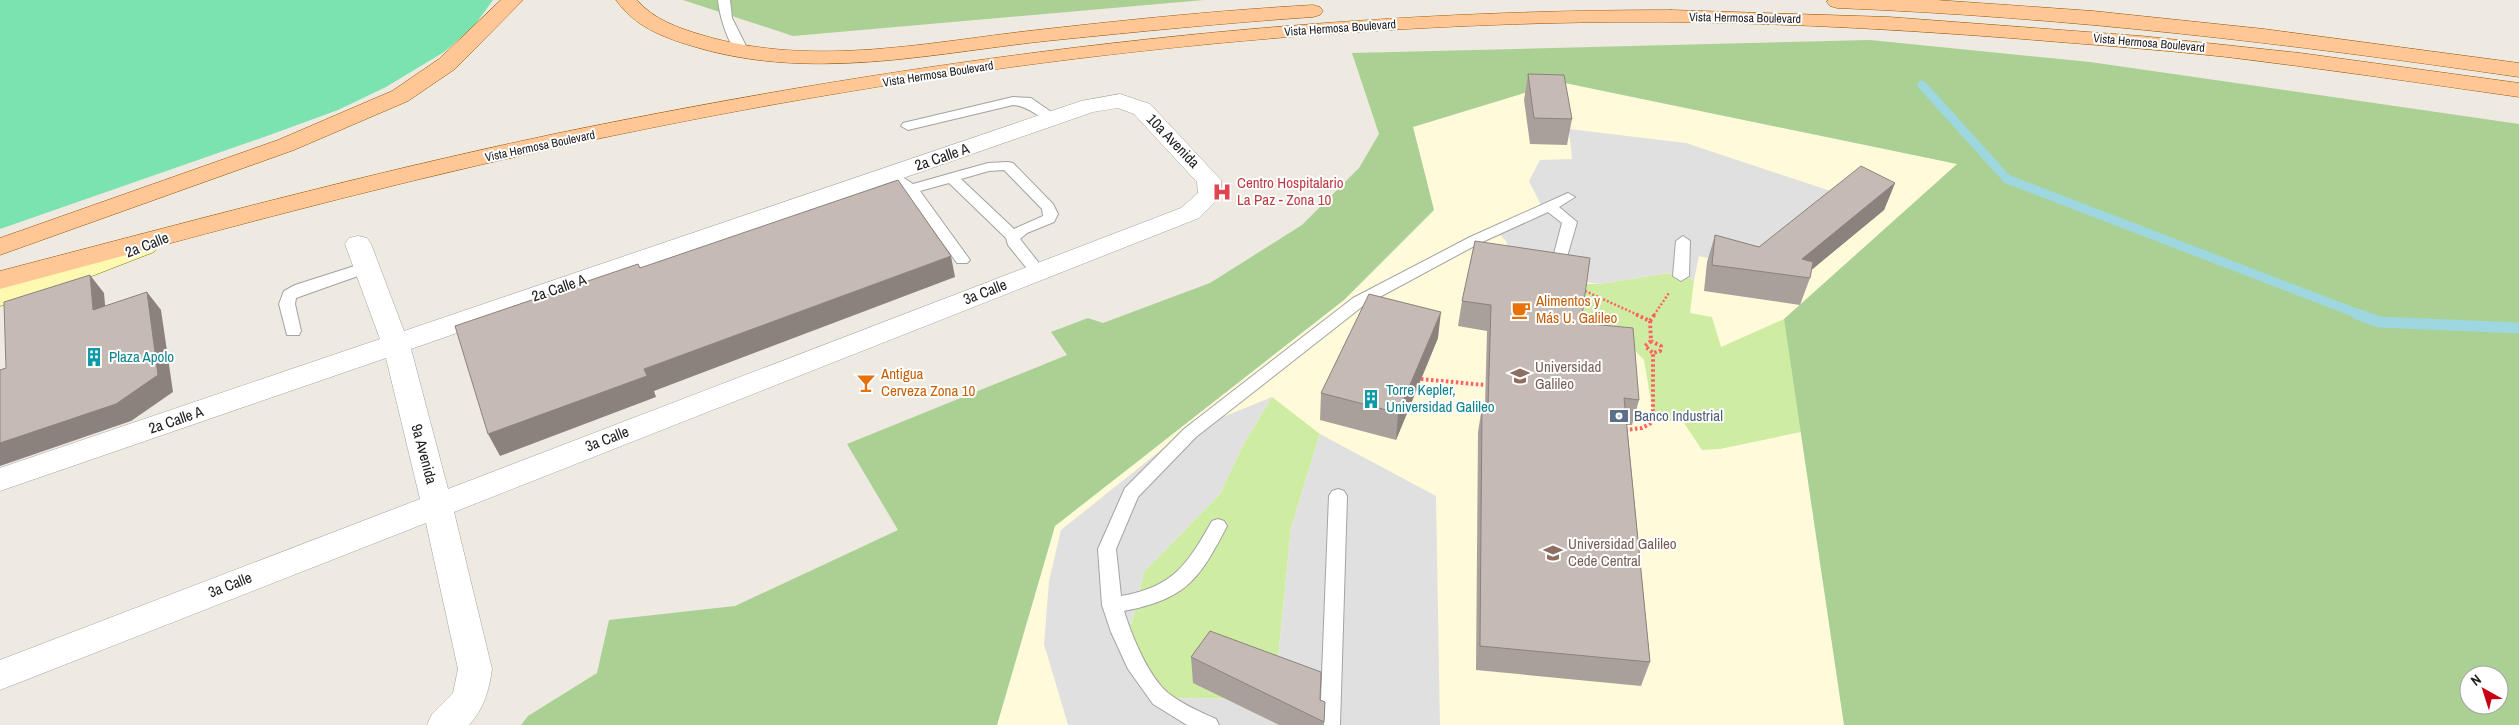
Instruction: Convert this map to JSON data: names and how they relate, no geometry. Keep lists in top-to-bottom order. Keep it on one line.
{"streets":{"main road":["Vista Hermosa Boulevard","2a Calle"],"street":["10a Avenida","2a Calle A","3a Calle","9a Avenida"]},"crossings":[["Vista Hermosa Boulevard","2a Calle"],["10a Avenida","2a Calle A"],["10a Avenida","3a Calle"],["2a Calle A","9a Avenida"],["3a Calle","9a Avenida"]],"places":{"hospital":["Centro Hospitalario La Paz - Zona 10"],"cafe":["Alimentos y Más U. Galileo"],"building":["Plaza Apolo","Torre Kepler, Universidad Galileo"],"school or university":["Universidad Galileo","Universidad Galileo Cede Central"],"bar":["Antigua Cerveza Zona 10"],"bank":["Banco Industrial"]},"north":"top left"}
